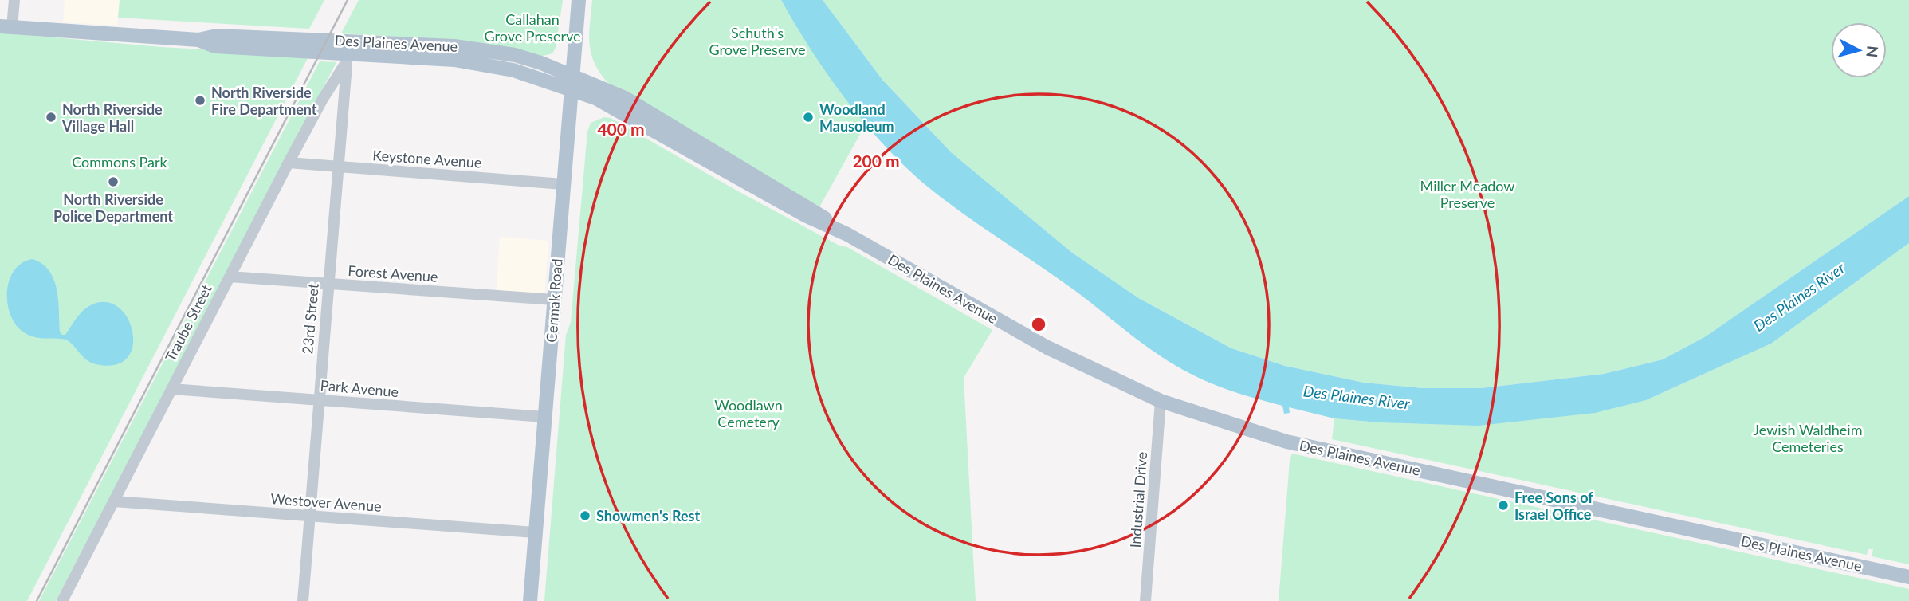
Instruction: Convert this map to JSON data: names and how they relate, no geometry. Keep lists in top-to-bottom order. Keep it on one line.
{"streets":{"main road":["Des Plaines Avenue","Cermak Road"],"street":["Keystone Avenue","Forest Avenue","23rd Street","Traube Street","Park Avenue","Industrial Drive","Westover Avenue"]},"crossings":[["Des Plaines Avenue","Cermak Road"],["Des Plaines Avenue","23rd Street"],["Des Plaines Avenue","Traube Street"],["Des Plaines Avenue","Industrial Drive"],["Keystone Avenue","Cermak Road"],["Keystone Avenue","23rd Street"],["Keystone Avenue","Traube Street"],["Forest Avenue","Cermak Road"],["Forest Avenue","23rd Street"],["Forest Avenue","Traube Street"],["Cermak Road","Park Avenue"],["Cermak Road","Westover Avenue"],["23rd Street","Traube Street"],["23rd Street","Park Avenue"],["23rd Street","Westover Avenue"],["Traube Street","Park Avenue"],["Traube Street","Westover Avenue"]],"water":["Des Plaines River"],"parks":["Callahan Grove Preserve","Schuth's Grove Preserve","Commons Park","Miller Meadow Preserve","Woodlawn Cemetery","Jewish Waldheim Cemeteries"],"places":["North Riverside Fire Department","North Riverside Village Hall","Woodland Mausoleum","North Riverside Police Department","Free Sons of Israel Office","Showmen's Rest"],"north":"right","rings":["400 m","200 m"]}
